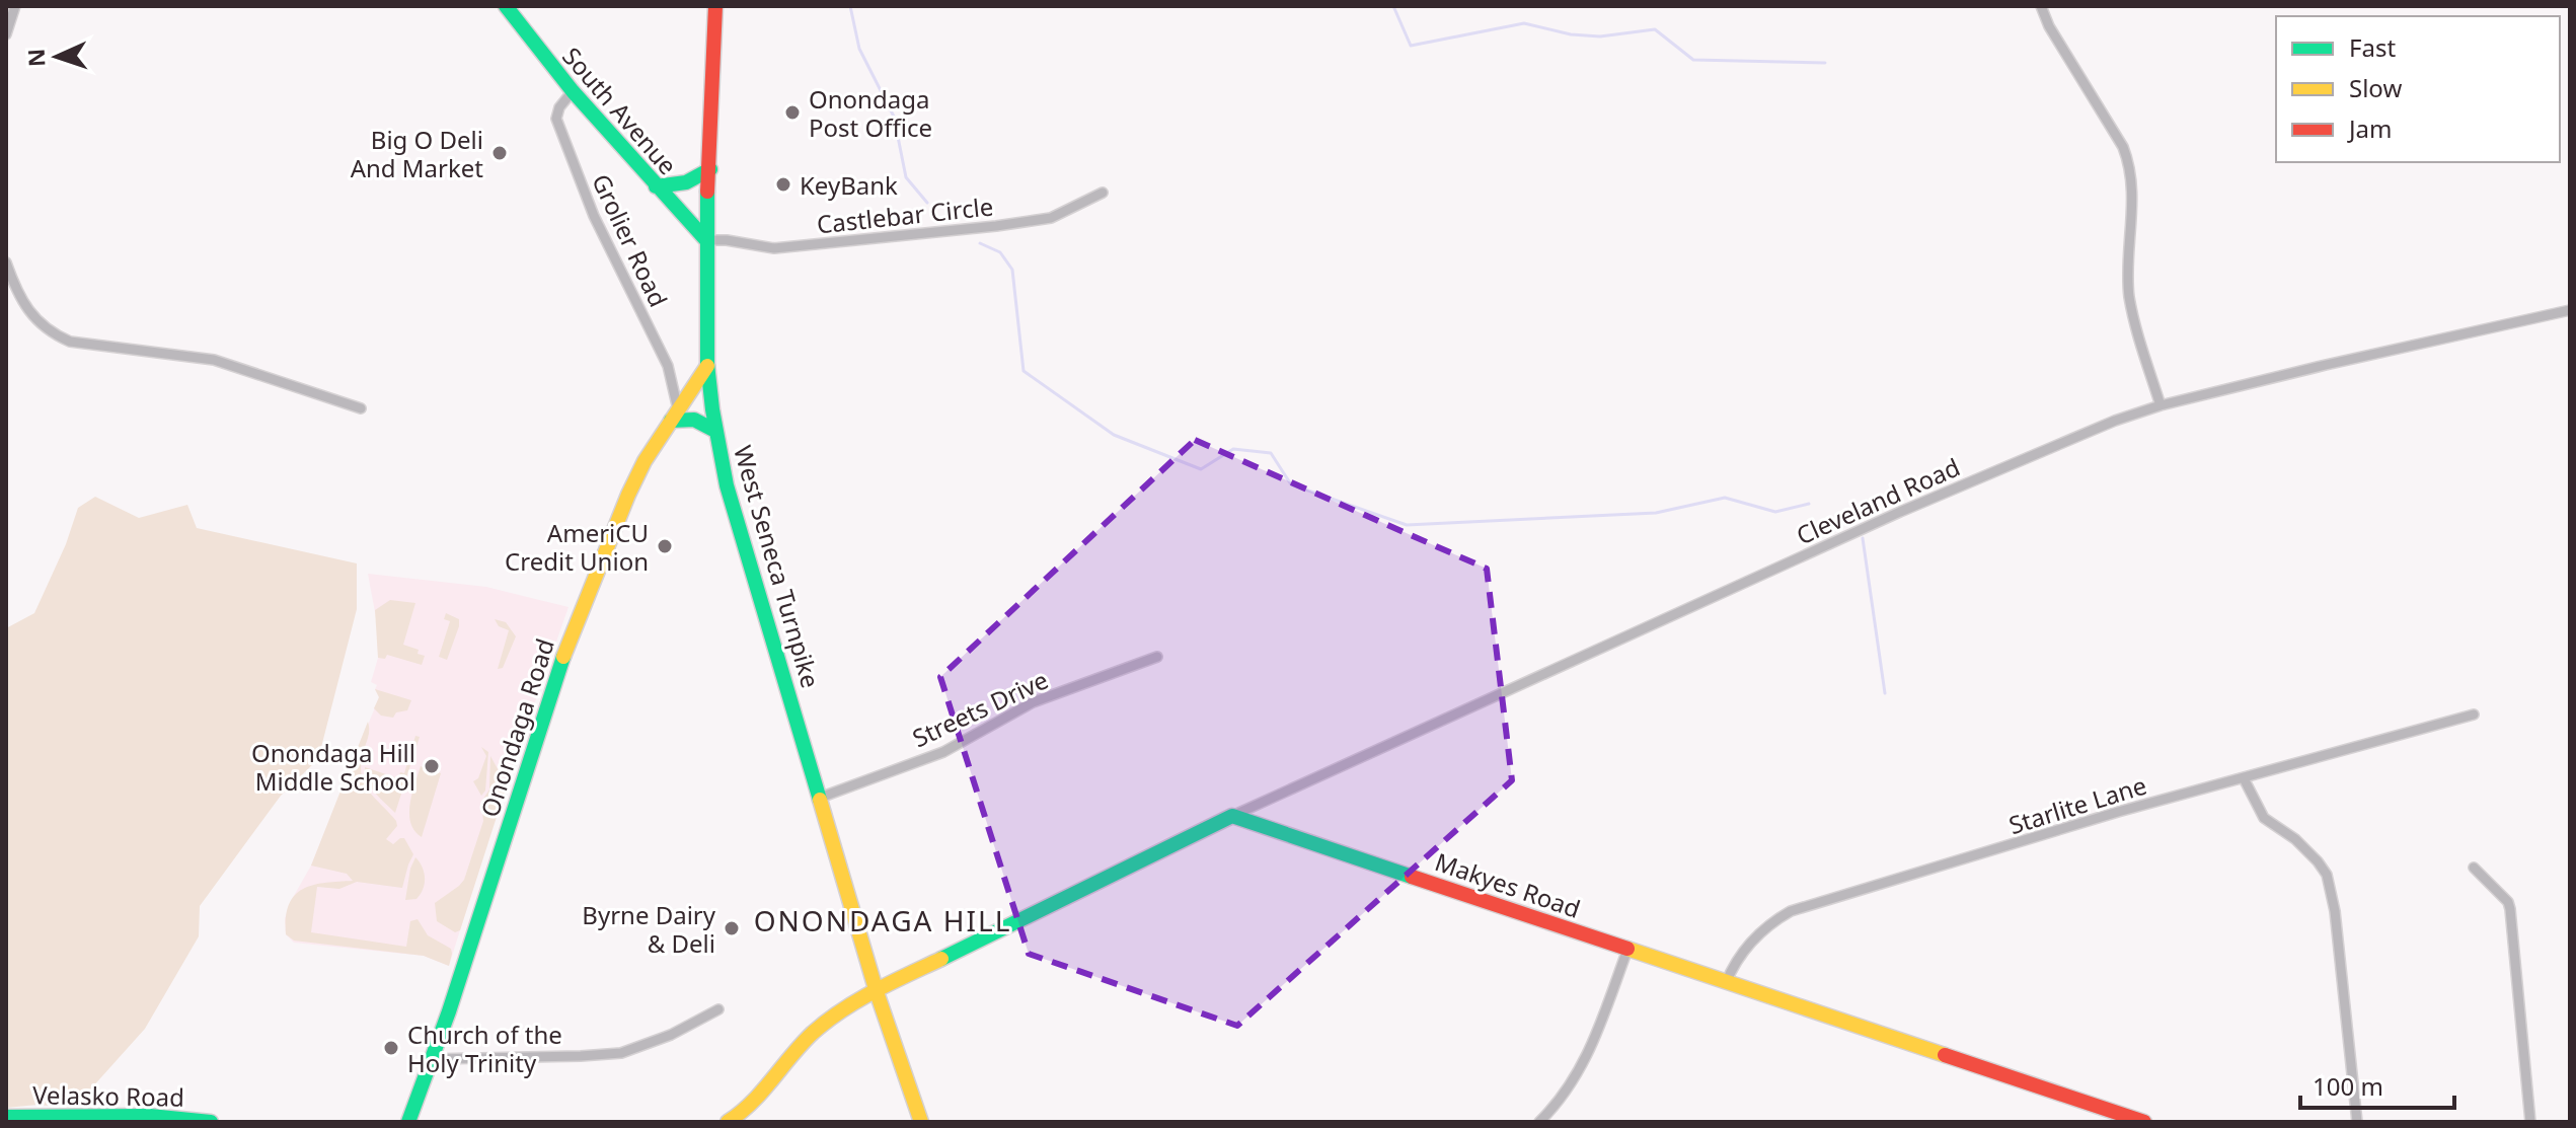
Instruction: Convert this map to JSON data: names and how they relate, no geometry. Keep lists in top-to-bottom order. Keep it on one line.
{"streets":{"main road":["South Avenue","West Seneca Turnpike","Onondaga Road","Makyes Road","Velasko Road"],"street":["Castlebar Circle","Grolier Road","Cleveland Road","Streets Drive","Starlite Lane"]},"crossings":[["South Avenue","Castlebar Circle"],["South Avenue","Grolier Road"],["South Avenue","West Seneca Turnpike"],["Castlebar Circle","West Seneca Turnpike"],["Grolier Road","Onondaga Road"],["Cleveland Road","Makyes Road"],["West Seneca Turnpike","Streets Drive"],["West Seneca Turnpike","Onondaga Road"],["Starlite Lane","Makyes Road"]],"districts":["ONONDAGA HILL"],"places":["Onondaga Post Office","Big O Deli And Market","KeyBank","AmeriCU Credit Union","Onondaga Hill Middle School","Byrne Dairy & Deli","Church of the Holy Trinity"],"legend":["Fast","Slow","Jam"],"scale_bar":"100 m","north":"left"}
